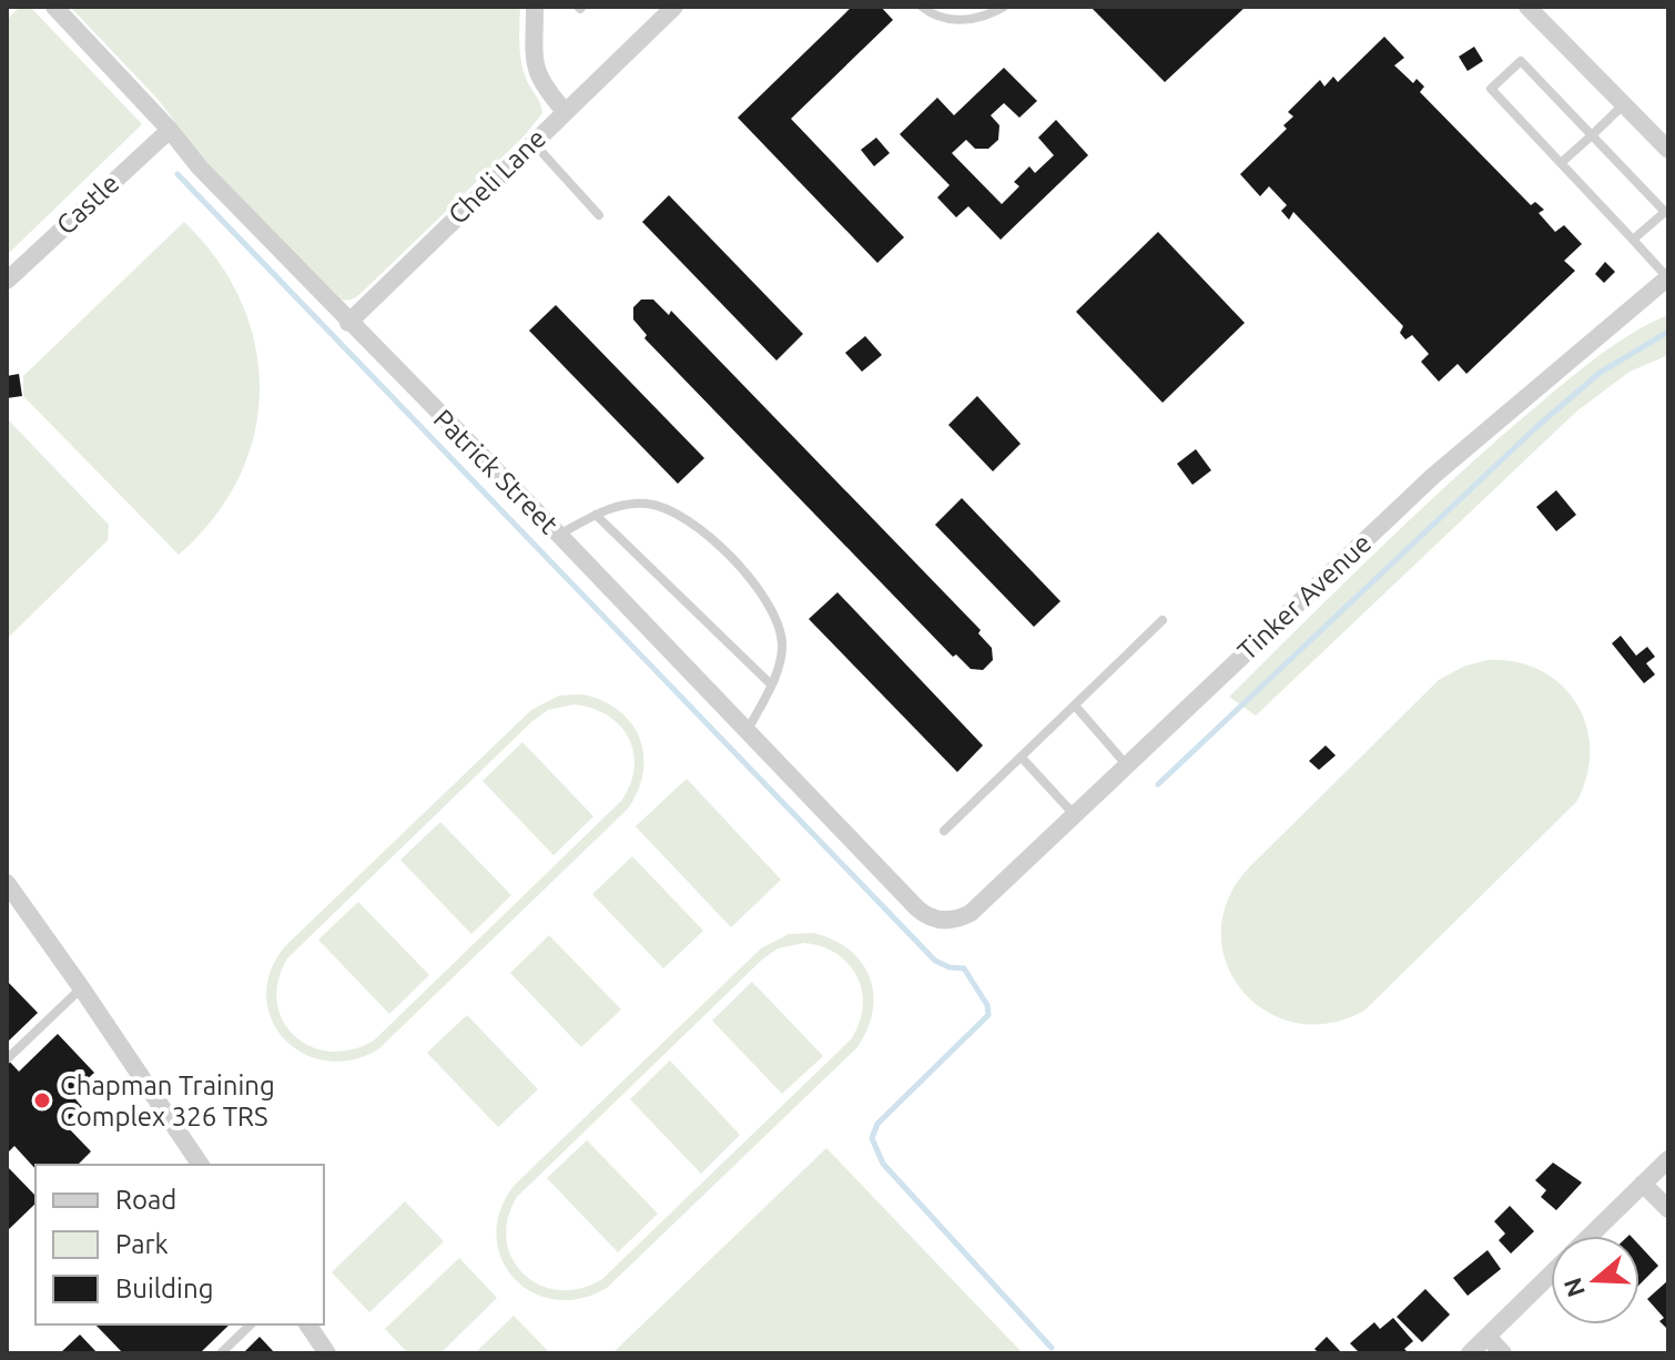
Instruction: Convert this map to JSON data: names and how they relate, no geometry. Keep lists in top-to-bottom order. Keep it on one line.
{"streets":{"street":["Cheli Lane","Castle","Patrick Street","Tinker Avenue"]},"crossings":[["Cheli Lane","Patrick Street"],["Castle","Patrick Street"],["Patrick Street","Tinker Avenue"]],"places":["Chapman Training Complex 326 TRS"],"legend":["Road","Park","Building"],"north":"left"}
